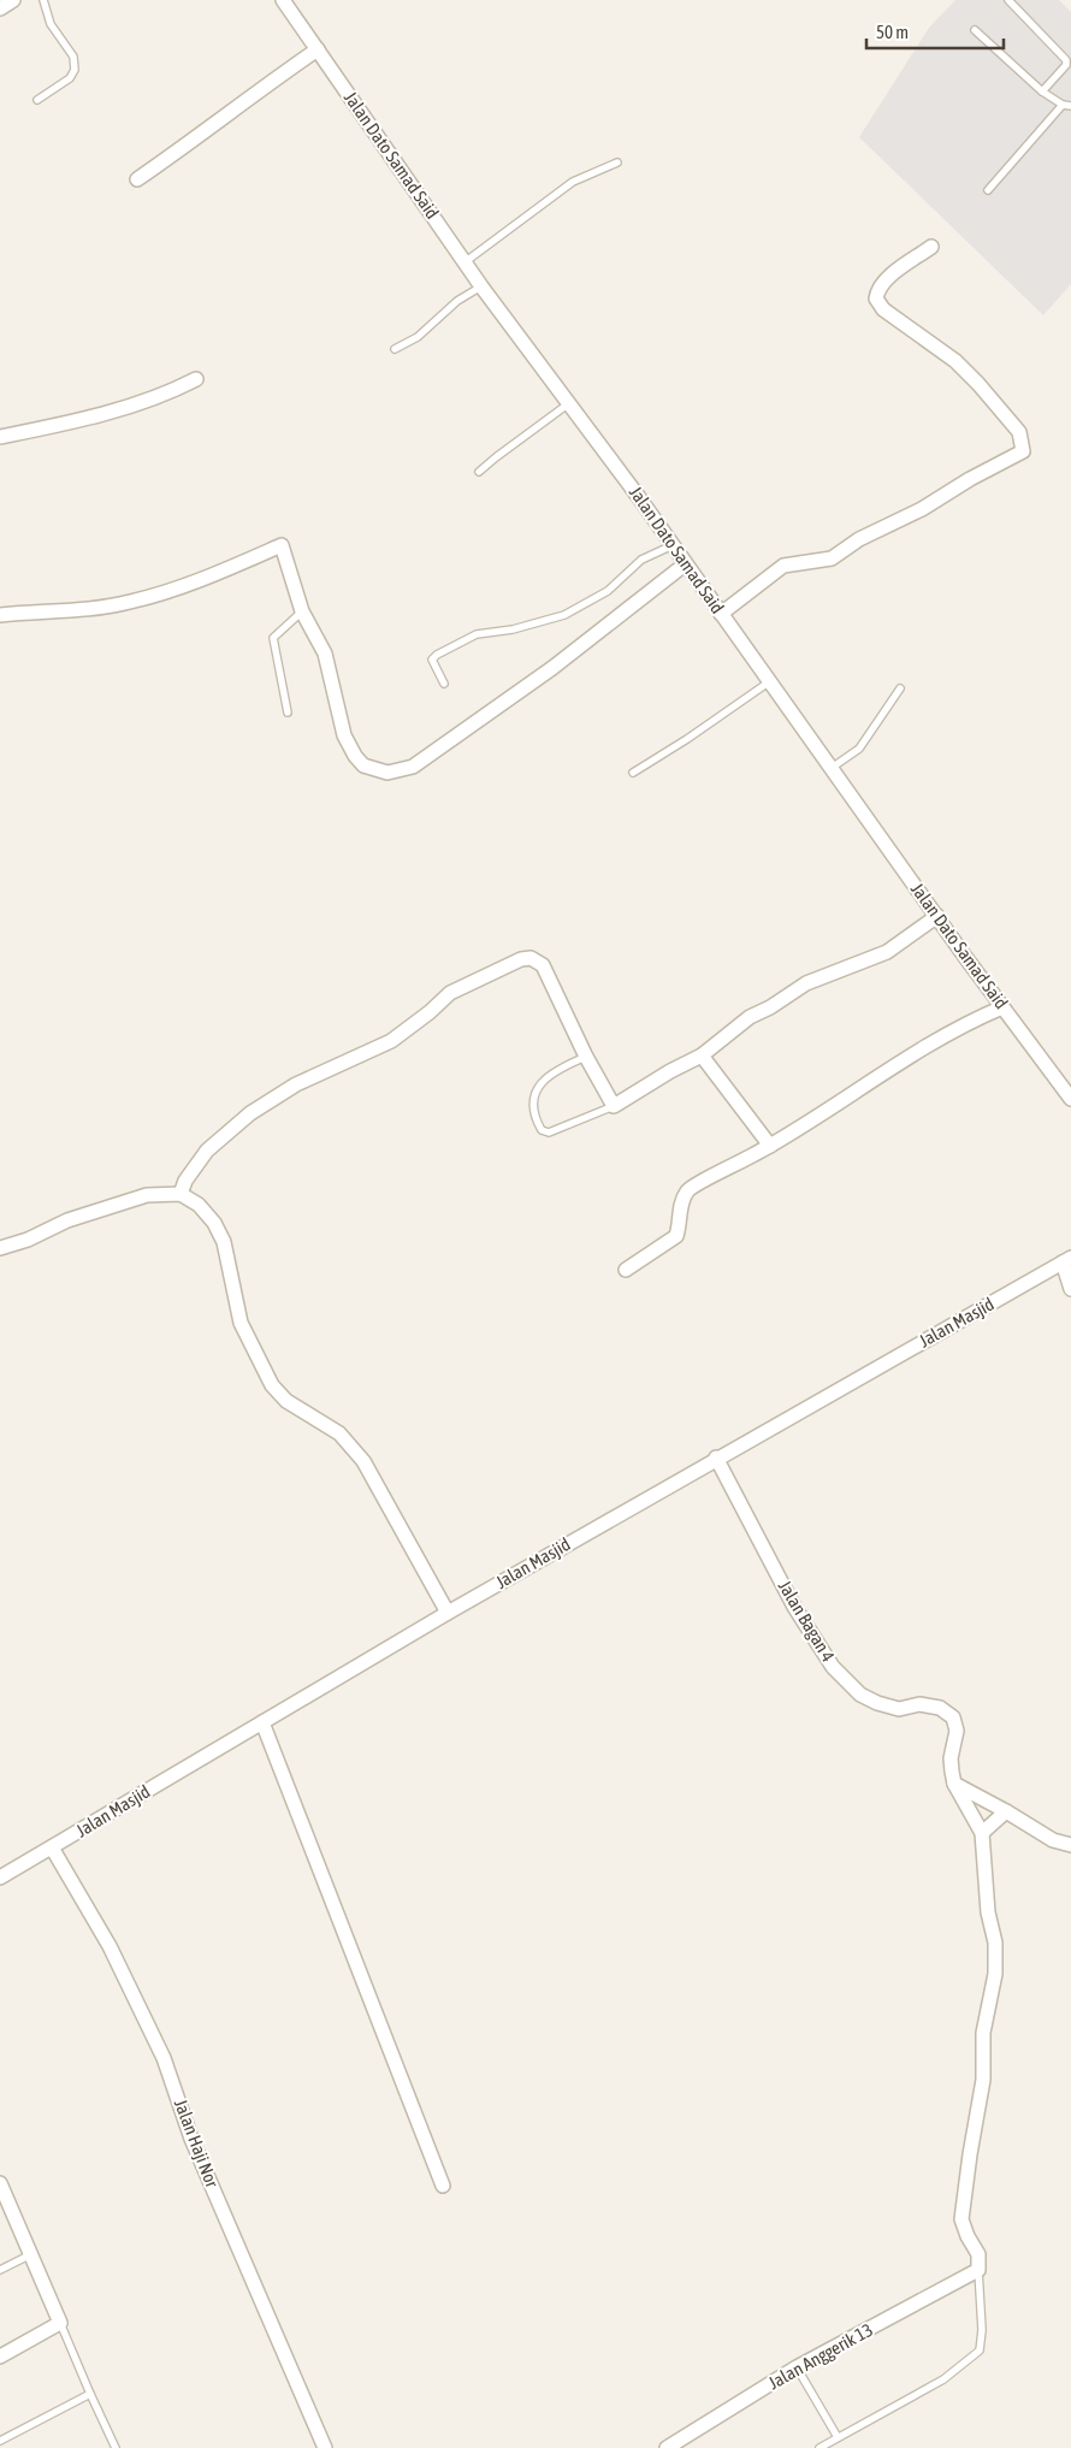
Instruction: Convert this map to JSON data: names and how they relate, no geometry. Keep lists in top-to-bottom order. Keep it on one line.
{"streets":{"street":["Jalan Dato Samad Said","Jalan Masjid","Jalan Bagan 4","Jalan Haji Nor","Jalan Anggerik 13"]},"crossings":[["Jalan Masjid","Jalan Bagan 4"],["Jalan Masjid","Jalan Haji Nor"]],"scale_bar":"50 m"}
